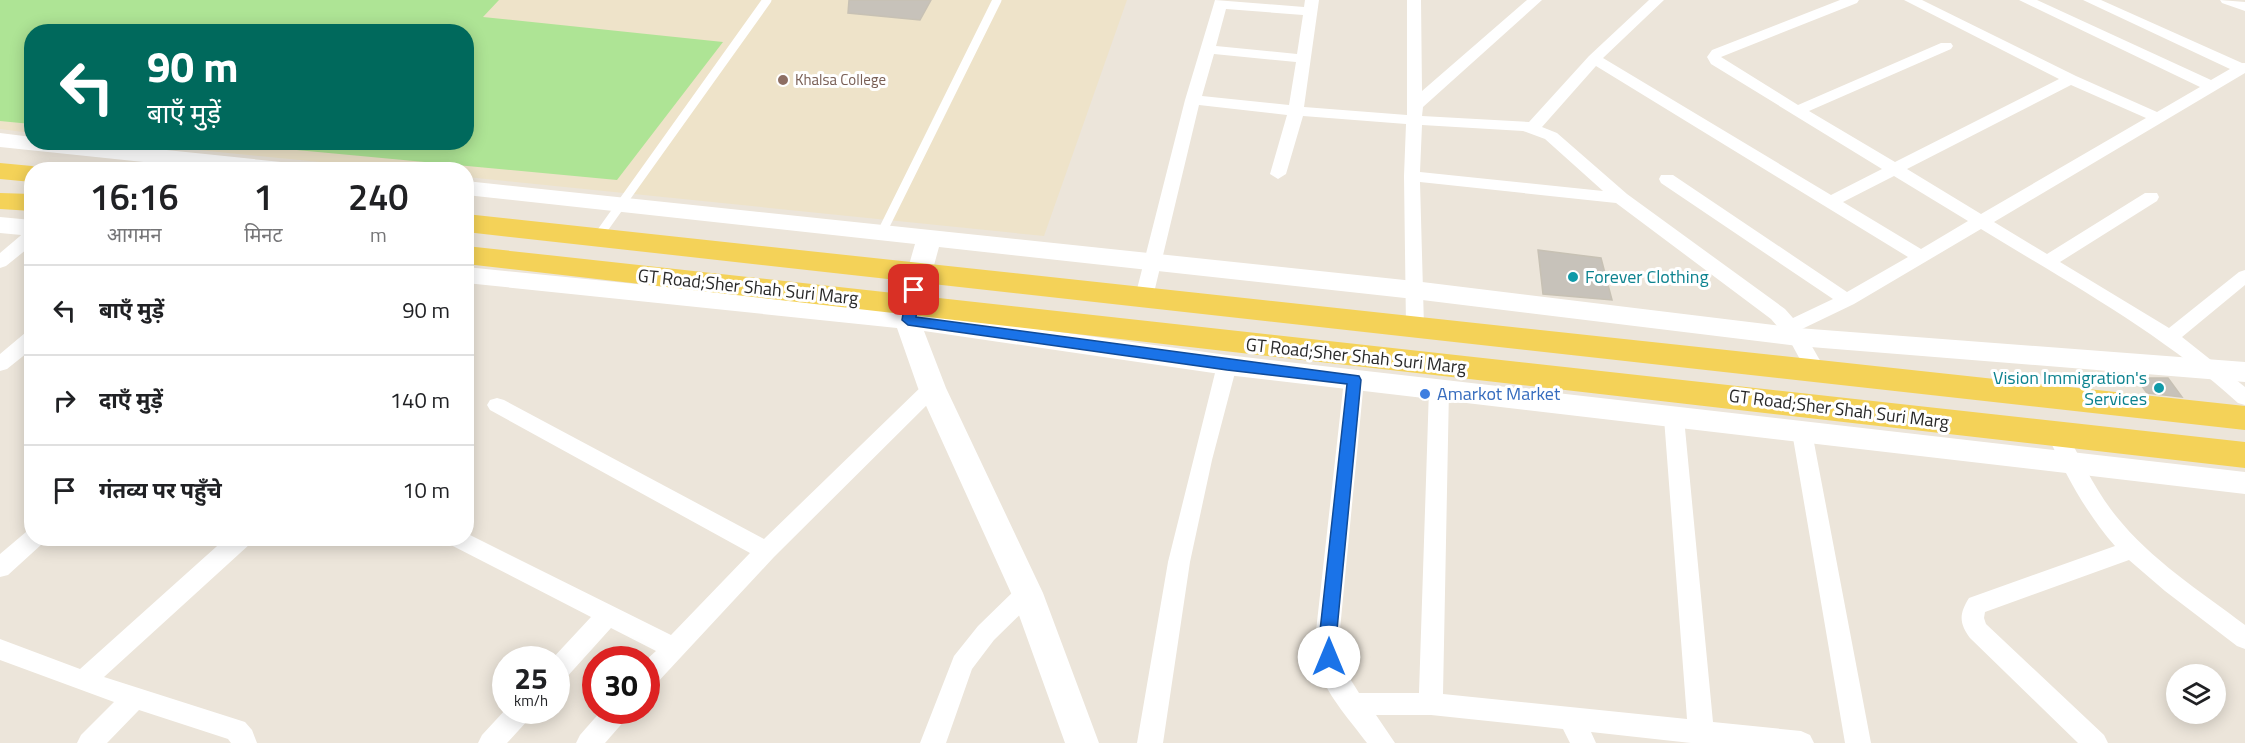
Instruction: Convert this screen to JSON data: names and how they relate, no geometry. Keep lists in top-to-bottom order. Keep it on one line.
{"streets":{"main road":["GT Road;Sher Shah Suri Marg"]},"places":["Khalsa College","Forever Clothing","Vision Immigration's Services","Amarkot Market"],"page":{"turn":["90 m","बाएँ मुड़ें"],"eta":["16:16","आगमन","1","मिनट","240","m"],"list":[{"name":"बाएँ मुड़ें","value":"90 m"},{"name":"दाएँ मुड़ें","value":"140 m"},{"name":"गंतव्य पर पहुँचे","value":"10 m"}],"speed":"25 km/h","limit":"30"}}
